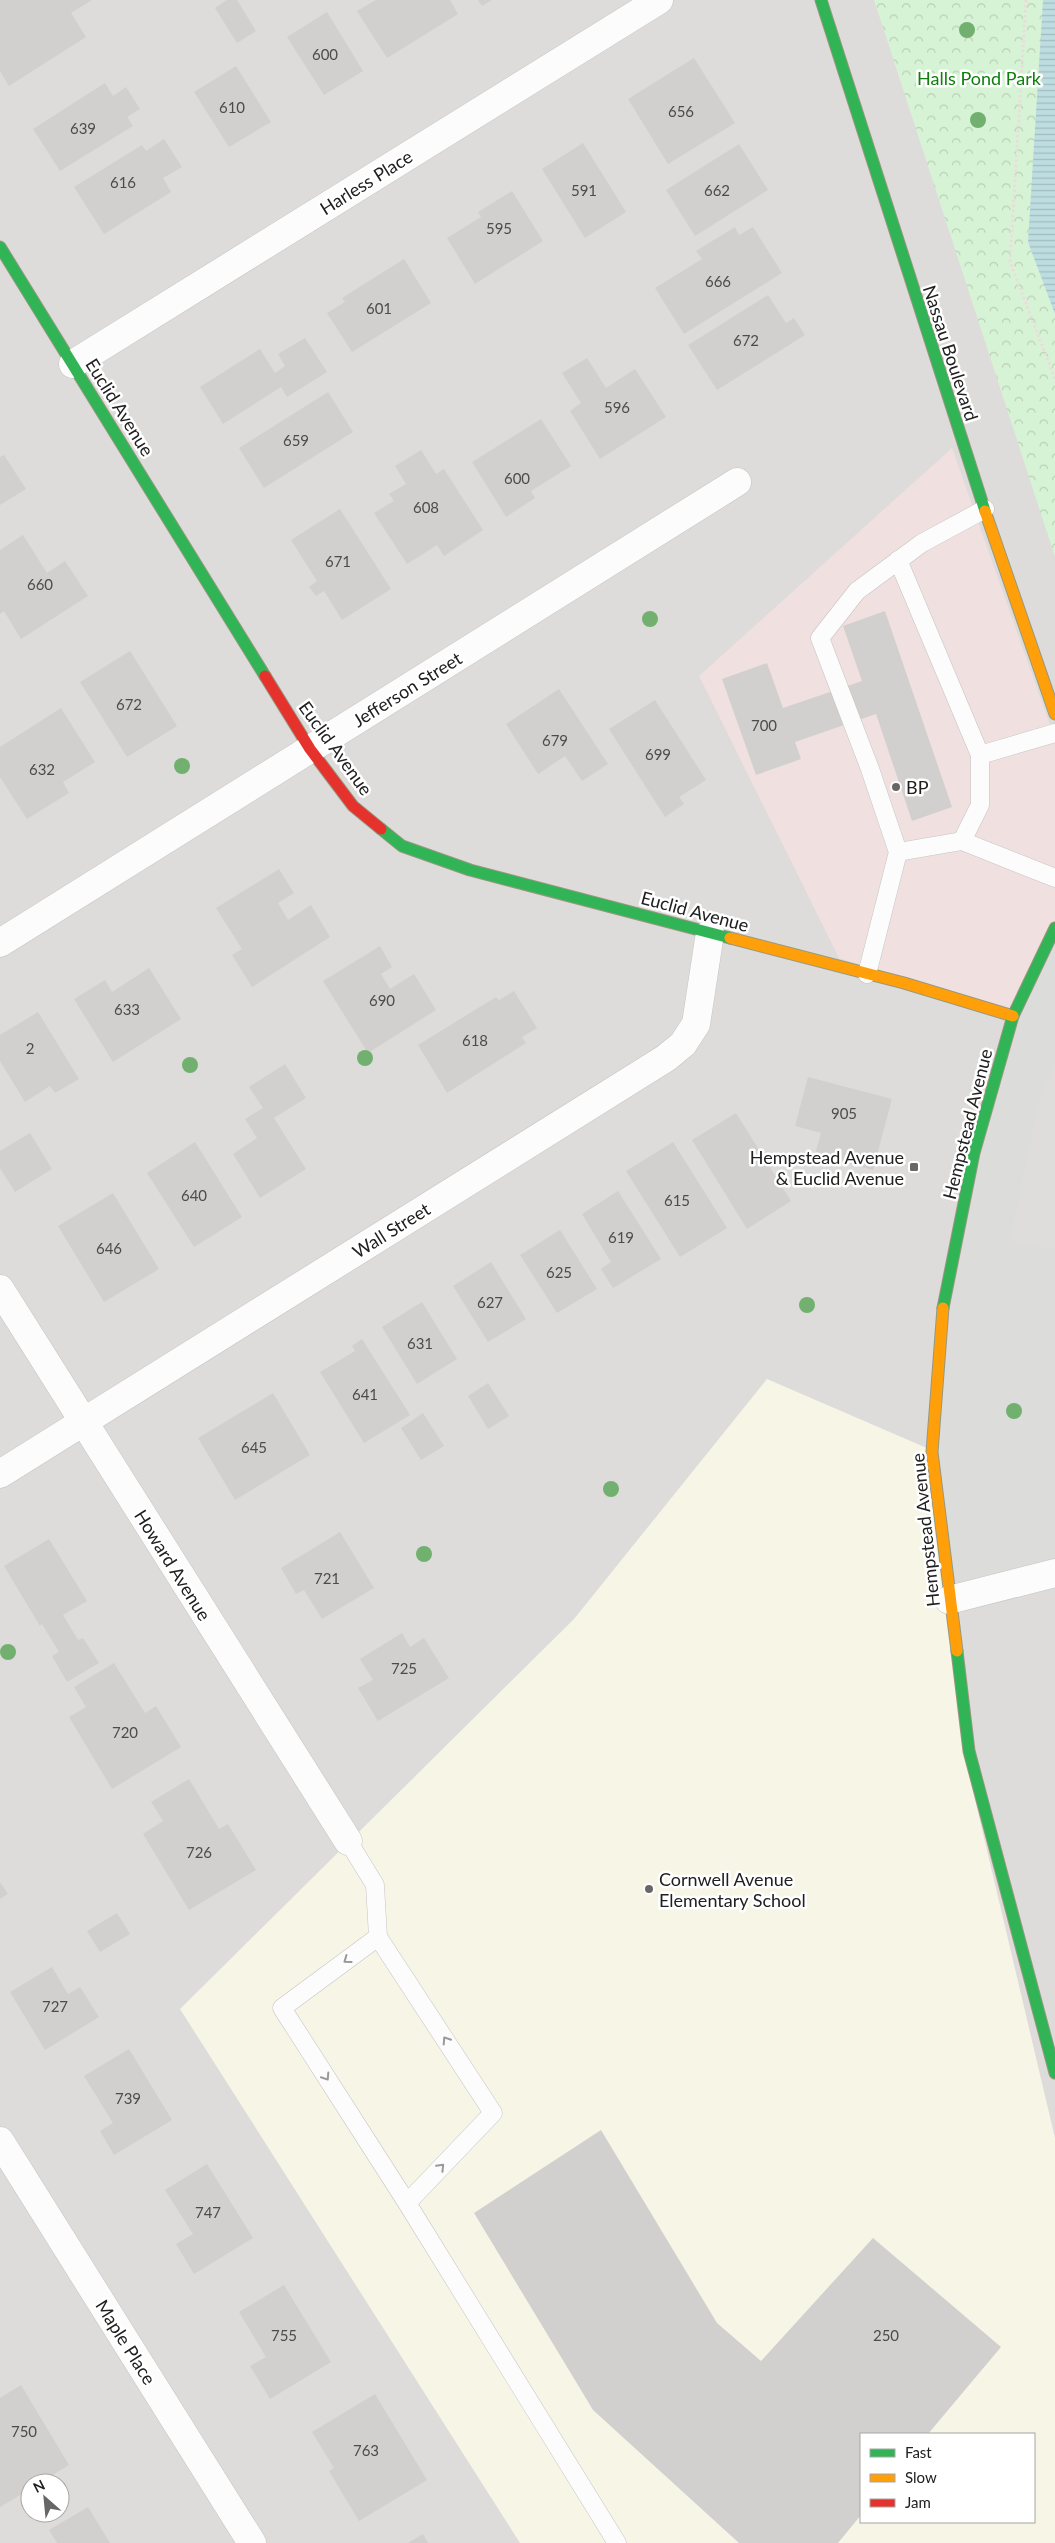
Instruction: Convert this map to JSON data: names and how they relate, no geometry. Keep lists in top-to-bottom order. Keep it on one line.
{"streets":{"main road":["Nassau Boulevard","Euclid Avenue","Hempstead Avenue"],"street":["Harless Place","Jefferson Street","Wall Street","Howard Avenue","Maple Place"]},"crossings":[["Harless Place","Euclid Avenue"],["Euclid Avenue","Jefferson Street"],["Euclid Avenue","Hempstead Avenue"],["Euclid Avenue","Wall Street"],["Wall Street","Howard Avenue"]],"parks":["Halls Pond Park"],"places":{"other":["BP","Cornwell Avenue Elementary School"],"transit":["Hempstead Avenue & Euclid Avenue"]},"house_numbers":["600","610","656","639","616","591","662","595","666","601","672","596","659","600","608","671","660","672","700","679","699","632","690","633","618","2","905","640","615","619","646","625","627","631","641","645","721","725","720","726","727","739","747","755","250","750","763"],"legend":["Fast","Slow","Jam"],"north":"top left"}
